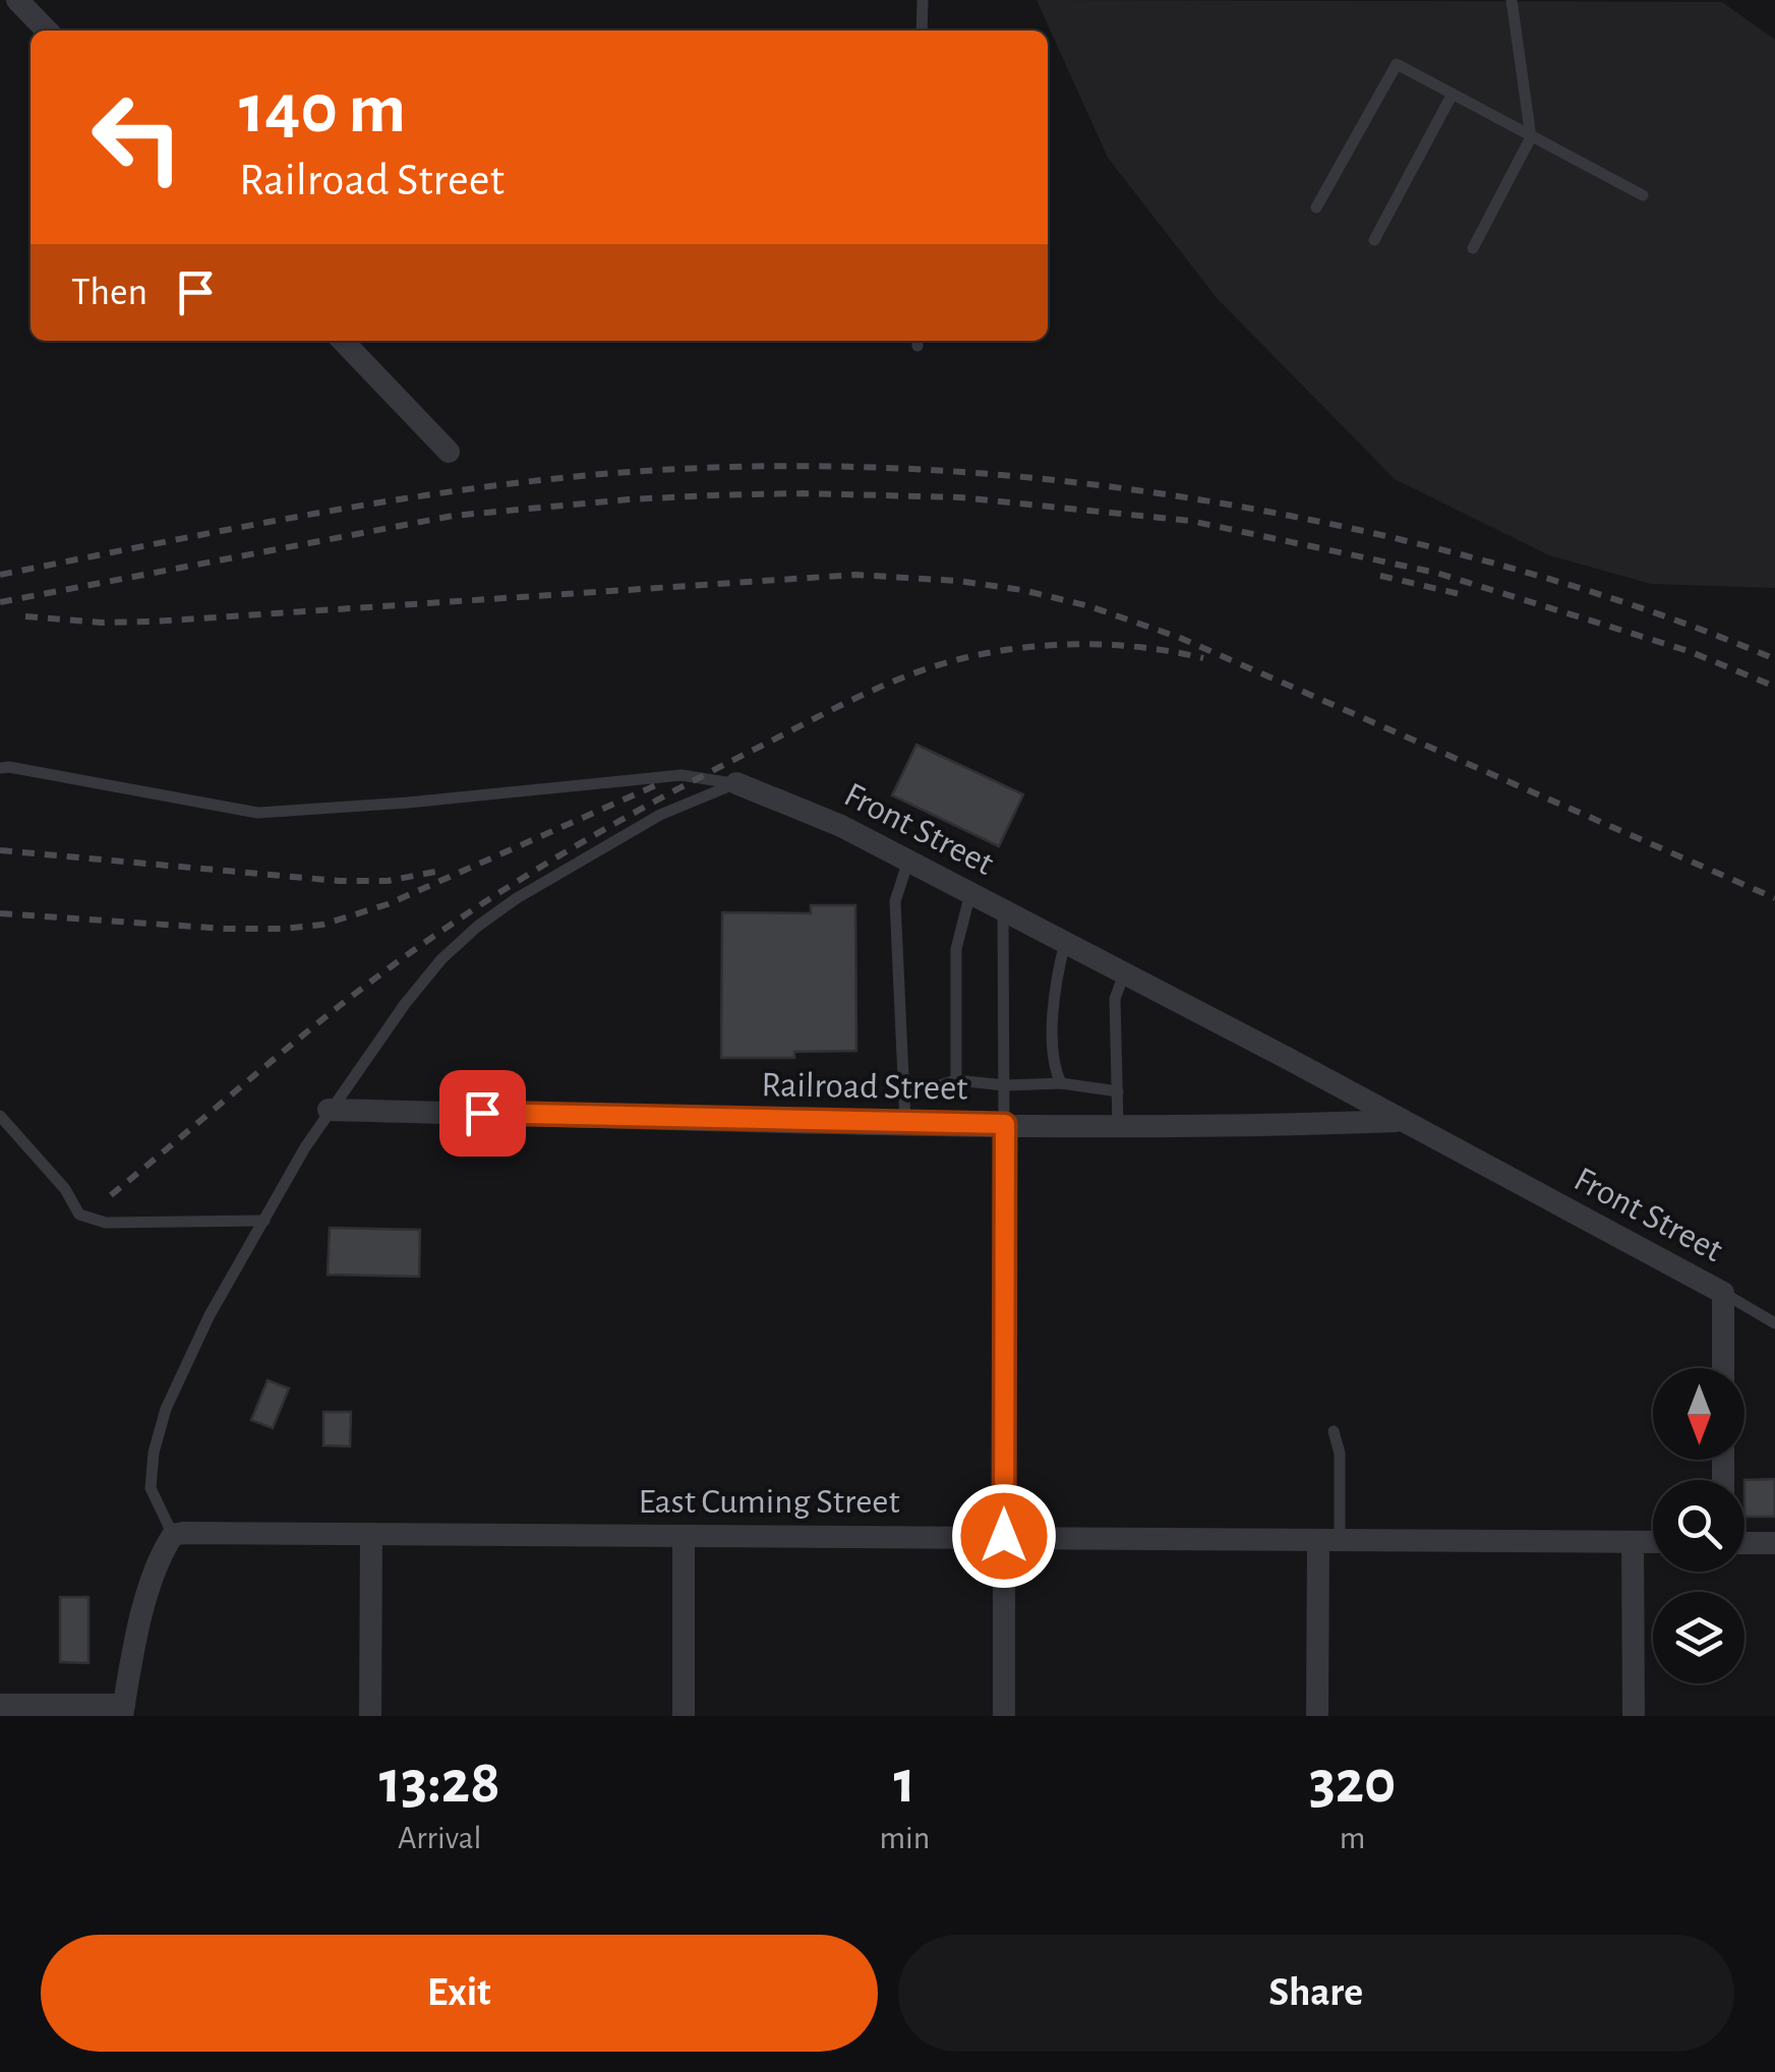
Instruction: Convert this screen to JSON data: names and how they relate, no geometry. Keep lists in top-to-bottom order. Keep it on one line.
{"streets":{"street":["Front Street","Railroad Street","East Cuming Street"]},"crossings":[["Front Street","Railroad Street"]],"north":"bottom","page":{"turn":["140 m","Railroad Street"],"then":"Then","eta":["13:28","Arrival","1","min","320","m"],"buttons":["Exit","Share"]}}
